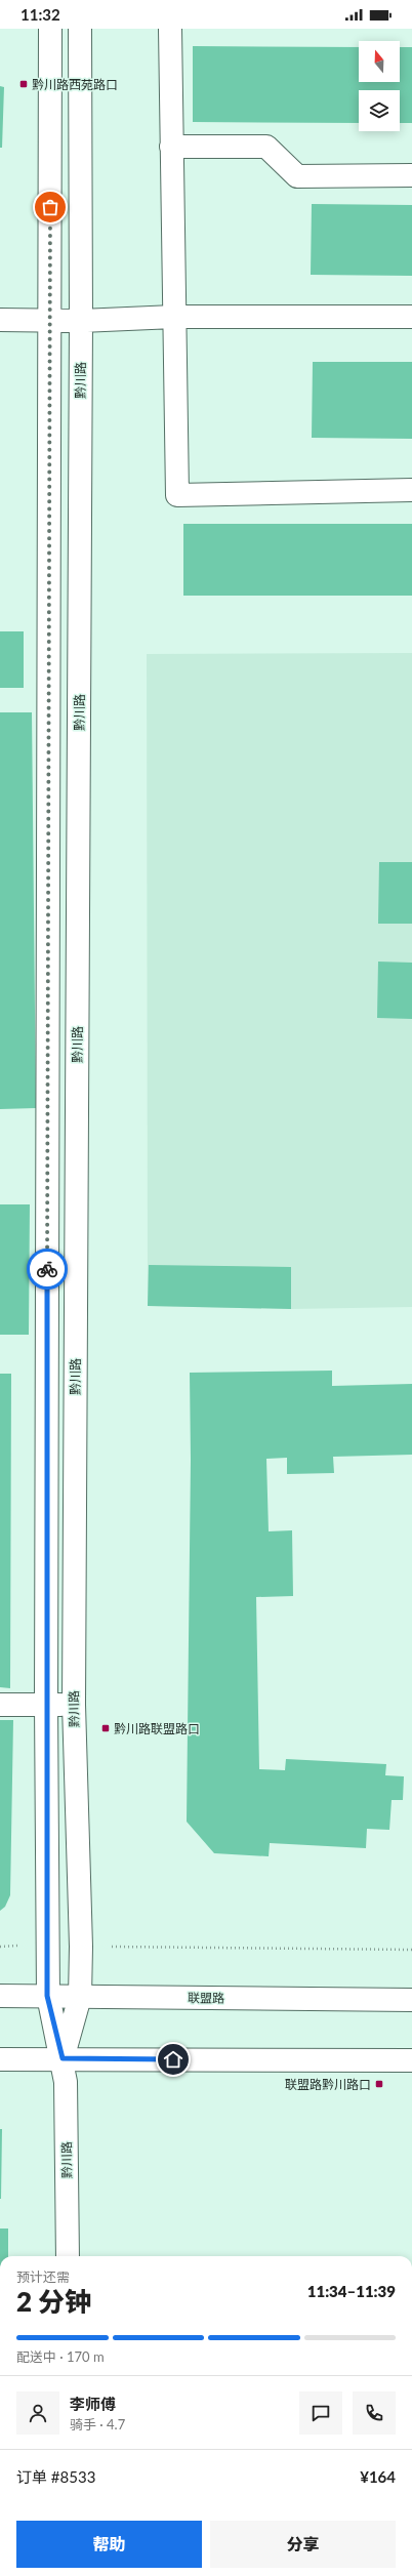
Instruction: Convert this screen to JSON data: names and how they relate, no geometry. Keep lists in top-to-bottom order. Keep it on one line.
{"streets":{"street":["黔川路","联盟路"]},"crossings":[["黔川路","联盟路"]],"places":{"transit":["黔川路西苑路口","黔川路联盟路口","联盟路黔川路口"]},"north":"top","page":{"status":"11:32","heading":["2 分钟","预计还需","11:34–11:39"],"panel":["李师傅","骑手 · 4.7","订单 #8533","¥164"],"bar":"配送中 · 170 m","buttons":["帮助","分享"]}}
